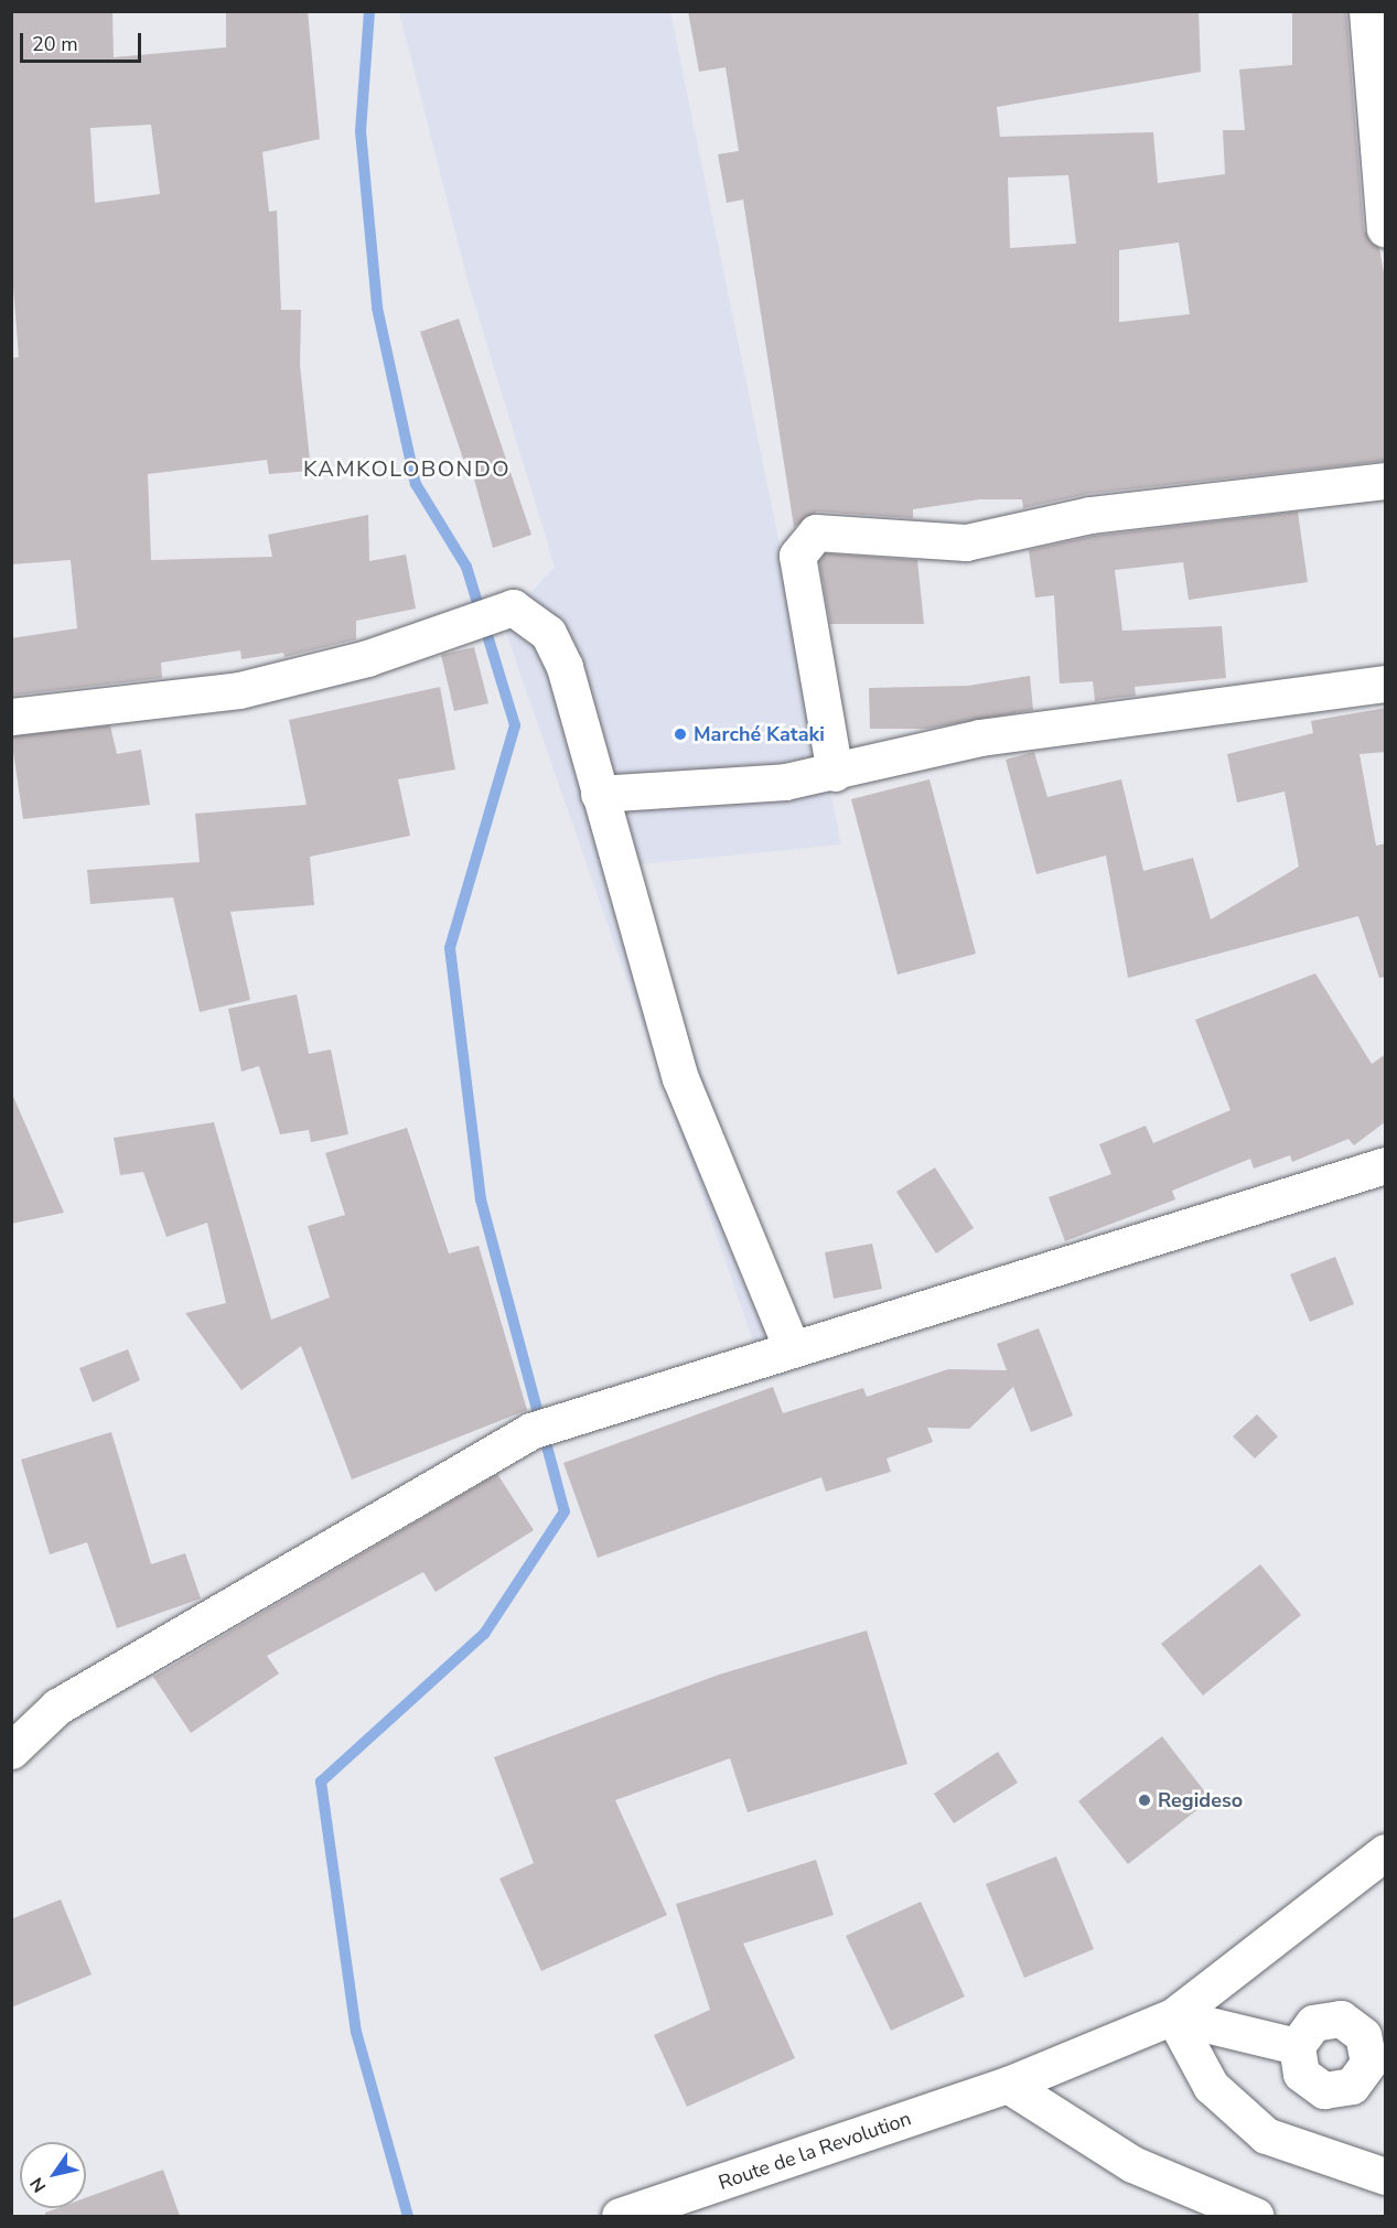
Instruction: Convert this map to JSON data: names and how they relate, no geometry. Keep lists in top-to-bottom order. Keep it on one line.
{"streets":{"street":["Route de la Revolution"]},"districts":["KAMKOLOBONDO"],"places":["Marché Kataki","Regideso"],"scale_bar":"20 m","north":"bottom left"}
